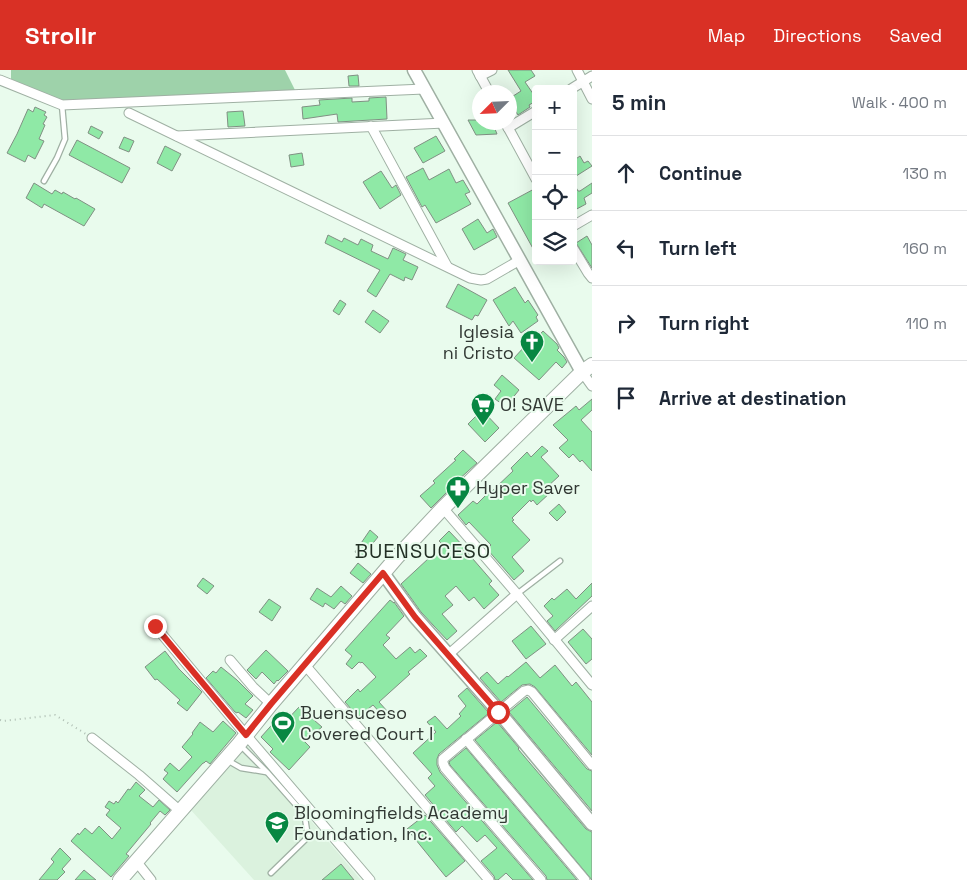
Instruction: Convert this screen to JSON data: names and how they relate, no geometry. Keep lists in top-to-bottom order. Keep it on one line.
{"districts":["BUENSUCESO"],"places":{"church":["Iglesia ni Cristo"],"supermarket":["O! SAVE"],"pharmacy":["Hyper Saver"],"sports":["Buensuceso Covered Court I"],"school or university":["Bloomingfields Academy Foundation, Inc."]},"north":"bottom left","page":{"header":"Strollr","nav":["Map","Directions","Saved"],"heading":["5 min","Walk · 400 m"],"map_buttons":["+","−"],"list":[["Continue","130 m"],["Turn left","160 m"],["Turn right","110 m"],"Arrive at destination"]}}
